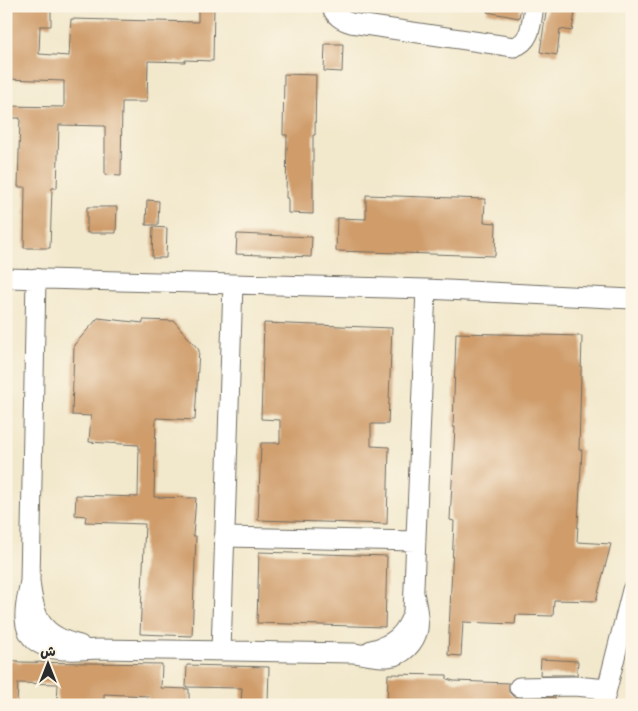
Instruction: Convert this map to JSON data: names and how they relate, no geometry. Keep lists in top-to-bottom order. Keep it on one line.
{"north":"top"}
